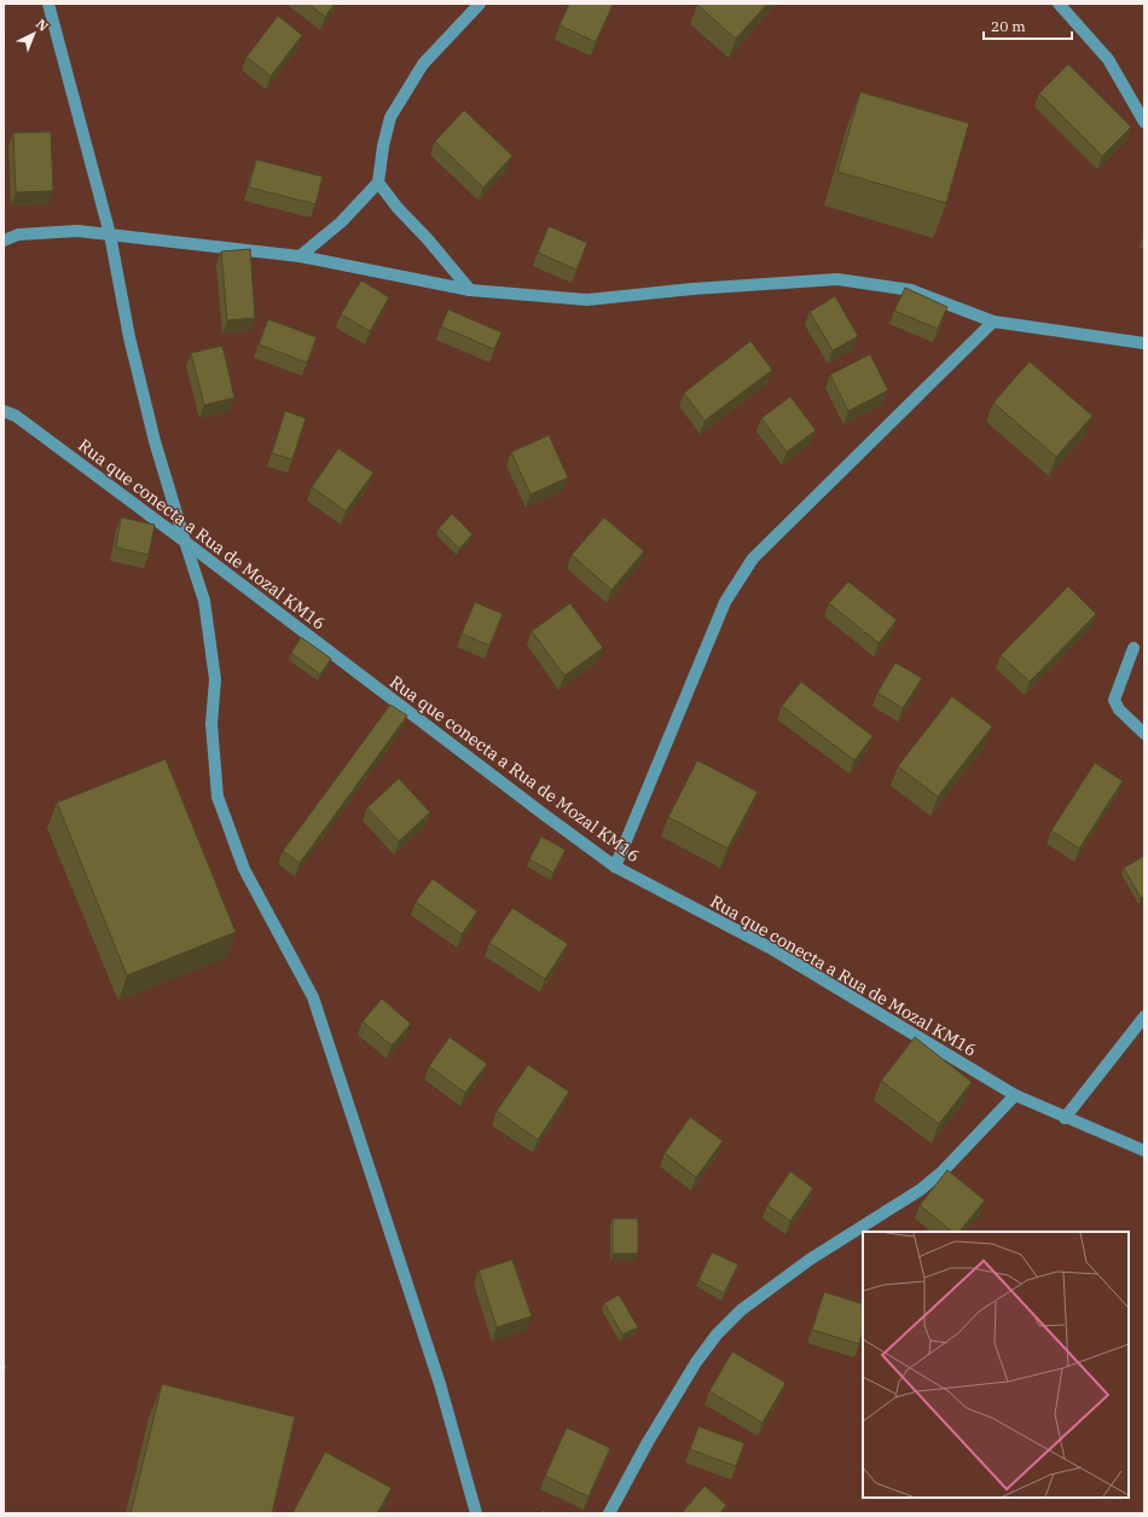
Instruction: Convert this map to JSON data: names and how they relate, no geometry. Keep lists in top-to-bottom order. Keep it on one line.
{"streets":{"street":["Rua que conecta a Rua de Mozal KM16"]},"scale_bar":"20 m","north":"top right"}
